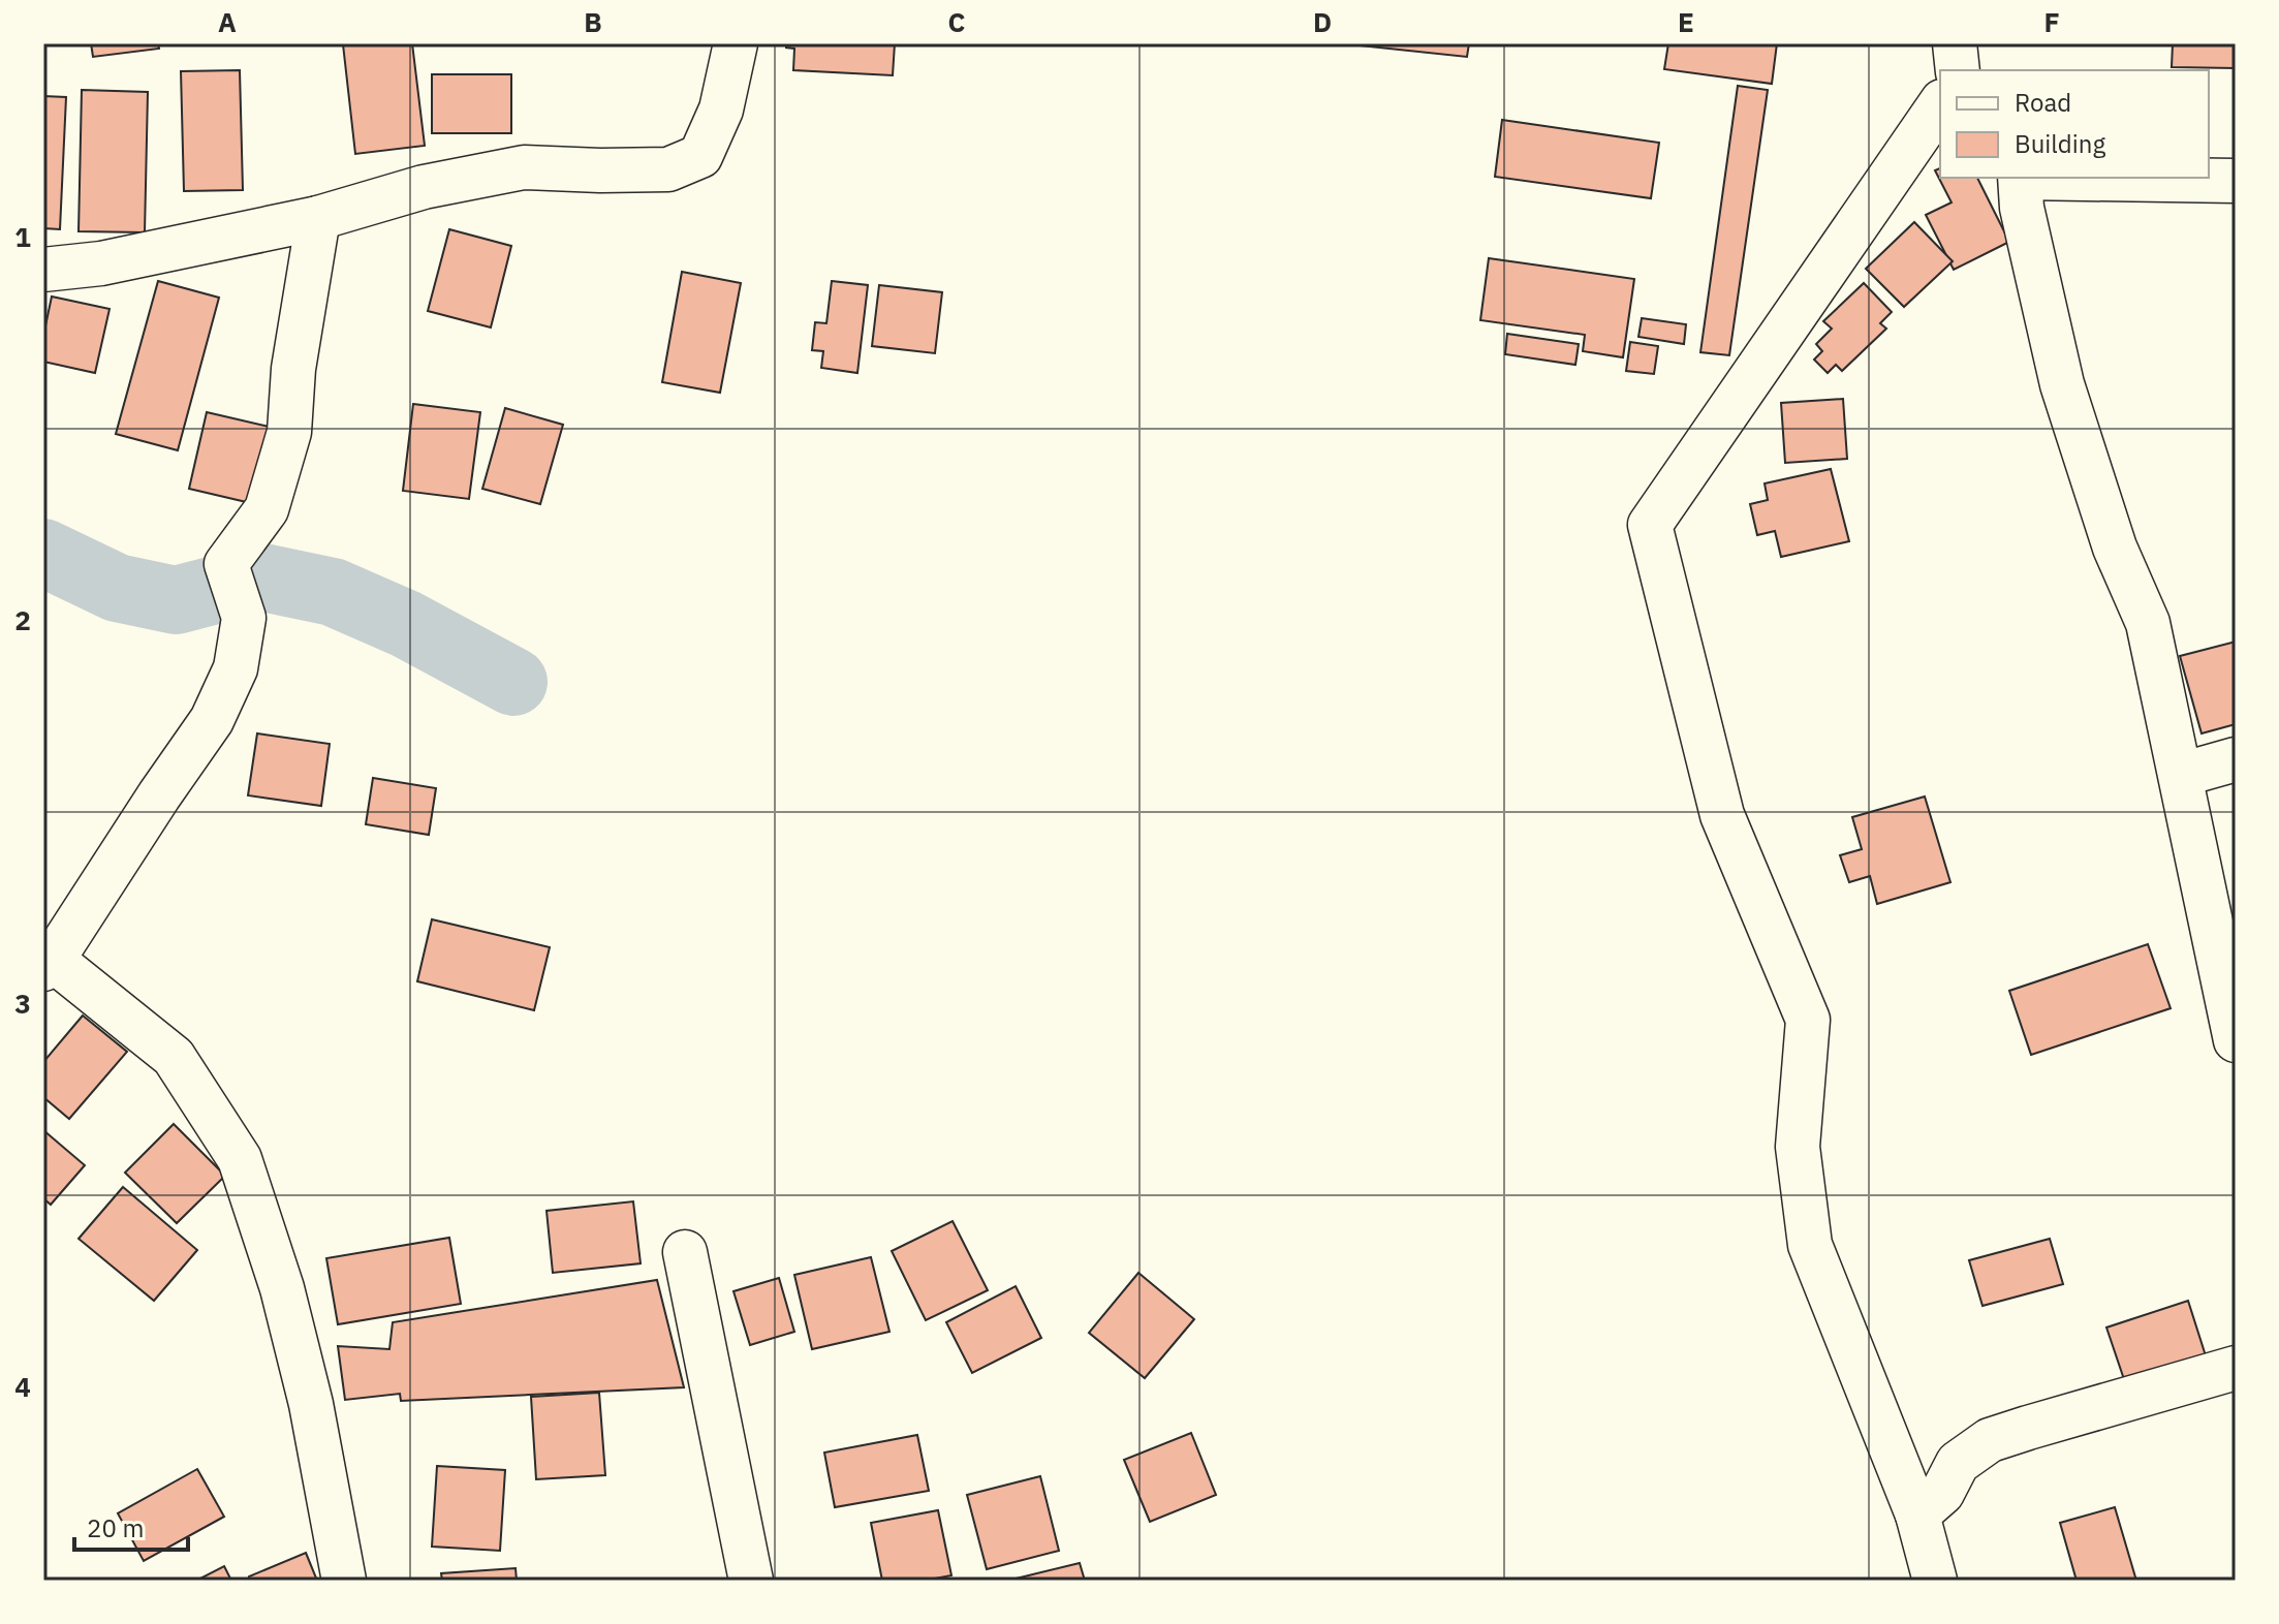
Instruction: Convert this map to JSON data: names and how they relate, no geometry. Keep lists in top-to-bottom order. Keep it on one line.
{"legend":["Road","Building"],"scale_bar":"20 m","grid":{"columns":["A","B","C","D","E","F"],"rows":["1","2","3","4"]}}
